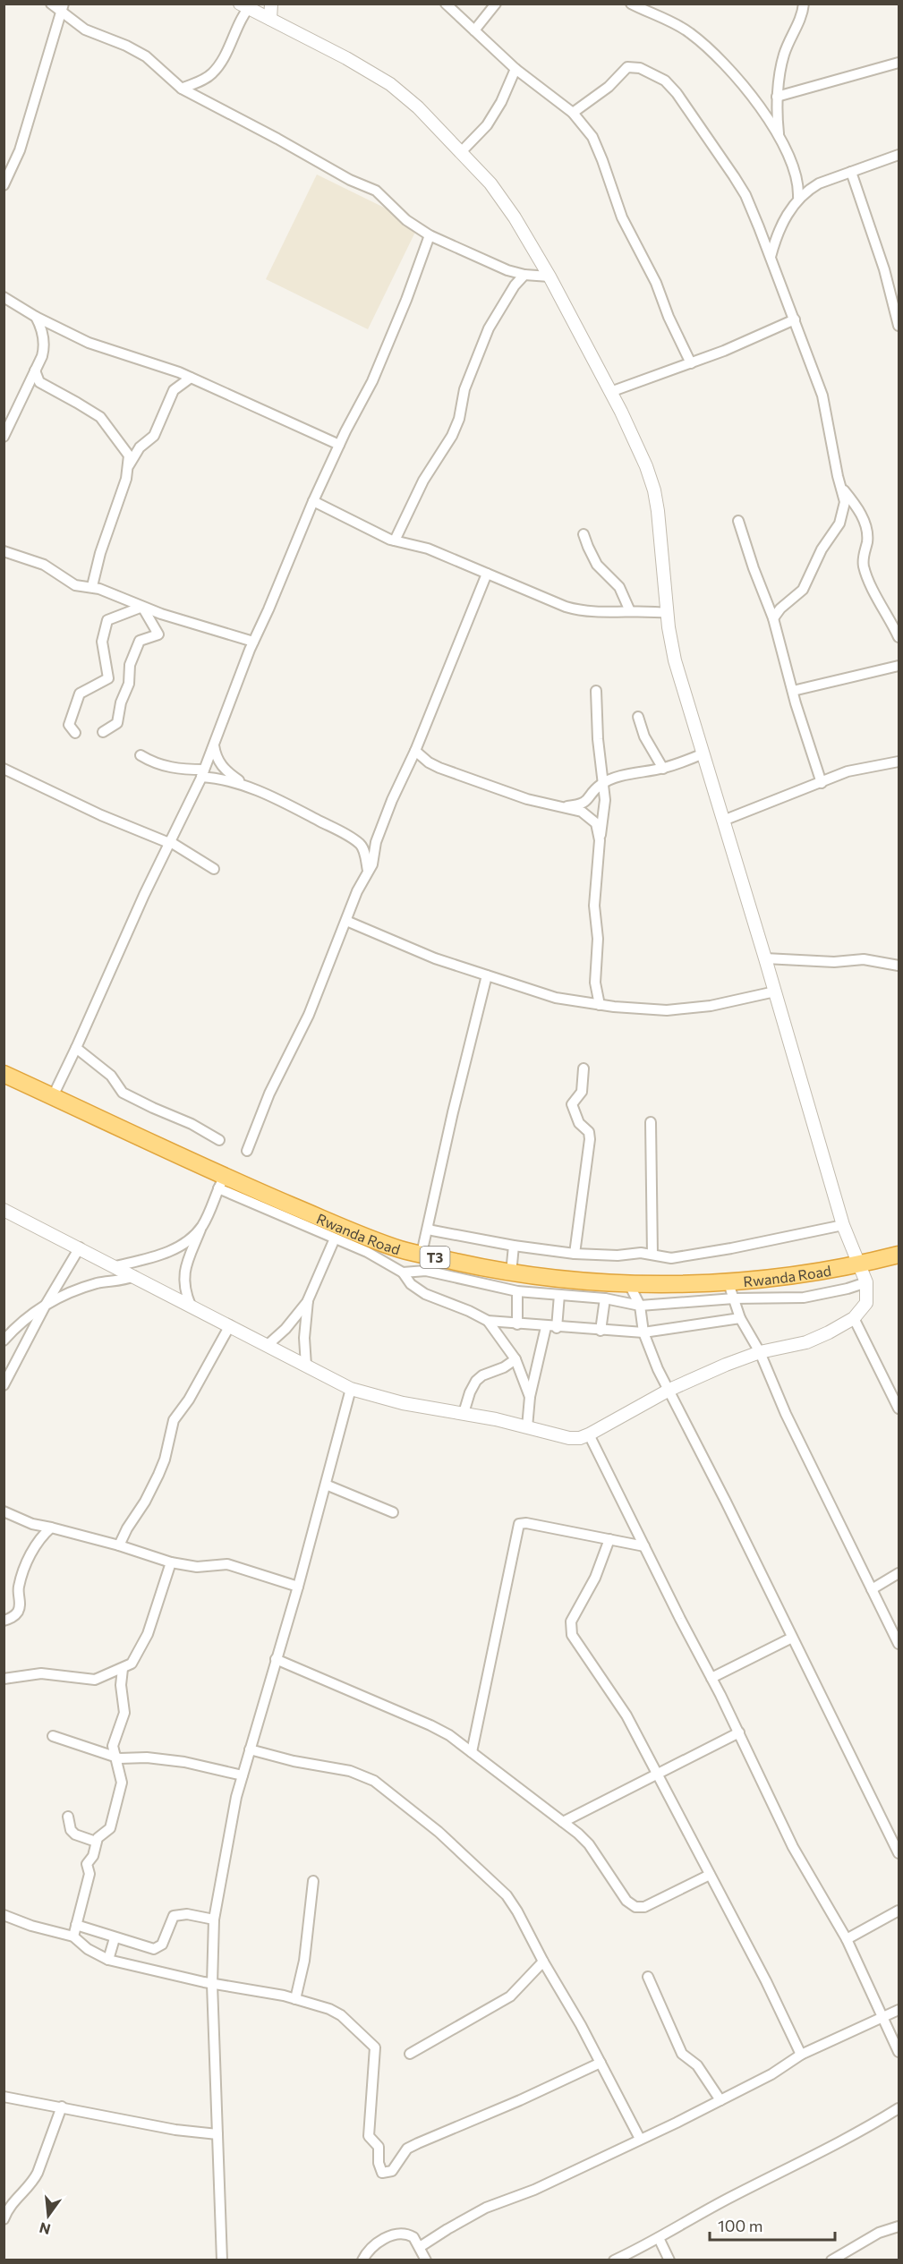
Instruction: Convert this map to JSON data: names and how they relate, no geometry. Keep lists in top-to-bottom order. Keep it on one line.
{"streets":{"highway":["Rwanda Road","T3"]},"scale_bar":"100 m","north":"bottom"}
